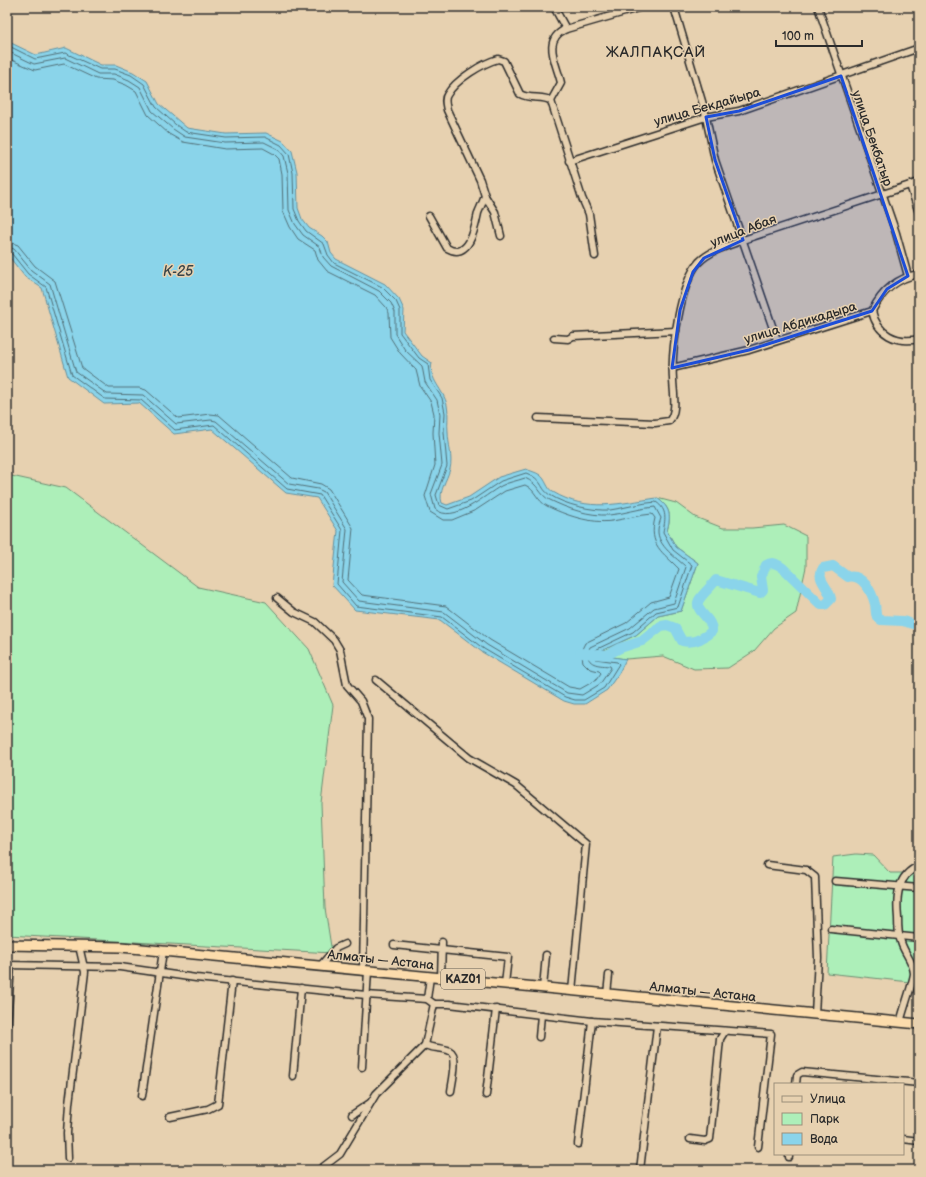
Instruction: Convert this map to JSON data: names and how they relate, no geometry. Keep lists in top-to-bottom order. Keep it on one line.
{"streets":{"highway":["Алматы — Астана","KАZ01"],"street":["улица Бекдайыра","улица Бекбатыр","улица Абая","улица Абдикадыра"]},"crossings":[["улица Бекдайыра","улица Бекбатыр"],["улица Бекбатыр","улица Абая"],["улица Бекбатыр","улица Абдикадыра"],["улица Абая","улица Абдикадыра"]],"districts":["ЖАЛПАҚСАЙ"],"water":["К-25"],"legend":["Улица","Парк","Вода"],"scale_bar":"100 m"}
